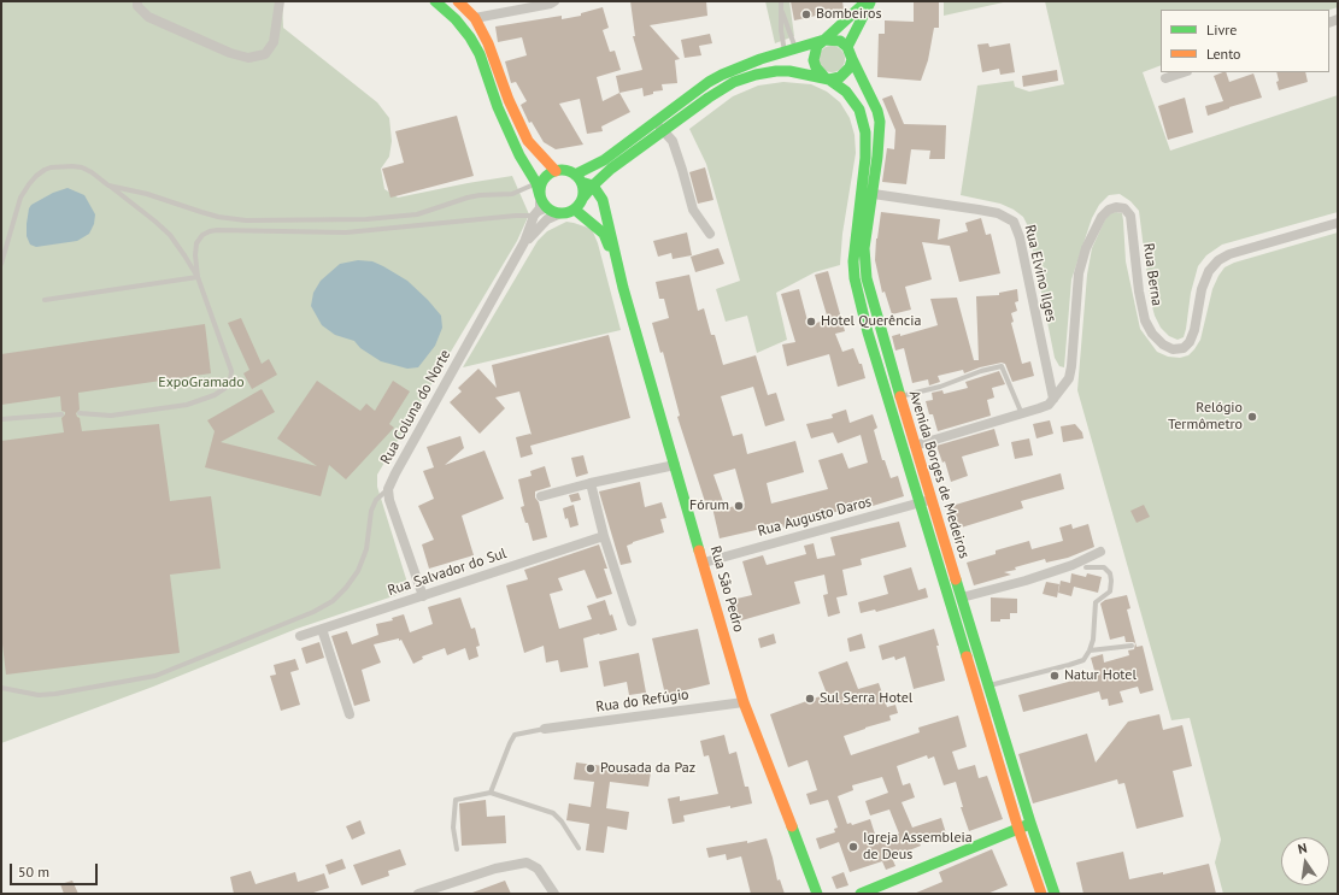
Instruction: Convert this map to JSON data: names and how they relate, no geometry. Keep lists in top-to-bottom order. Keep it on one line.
{"streets":{"main road":["Avenida Borges de Medeiros","Rua São Pedro"],"street":["Rua Elvino Ilges","Rua Berna","Rua Coluna do Norte","Rua Augusto Daros","Rua Salvador do Sul","Rua do Refúgio"]},"crossings":[["Rua Elvino Ilges","Rua Berna"],["Rua Elvino Ilges","Avenida Borges de Medeiros"],["Rua Coluna do Norte","Avenida Borges de Medeiros"],["Rua Coluna do Norte","Rua São Pedro"],["Avenida Borges de Medeiros","Rua Augusto Daros"],["Avenida Borges de Medeiros","Rua São Pedro"],["Rua Augusto Daros","Rua São Pedro"],["Rua São Pedro","Rua do Refúgio"]],"parks":["ExpoGramado"],"places":["Bombeiros","Hotel Querência","Relógio Termômetro","Fórum","Natur Hotel","Sul Serra Hotel","Pousada da Paz","Igreja Assembleia de Deus"],"legend":["Livre","Lento"],"scale_bar":"50 m","north":"top"}
